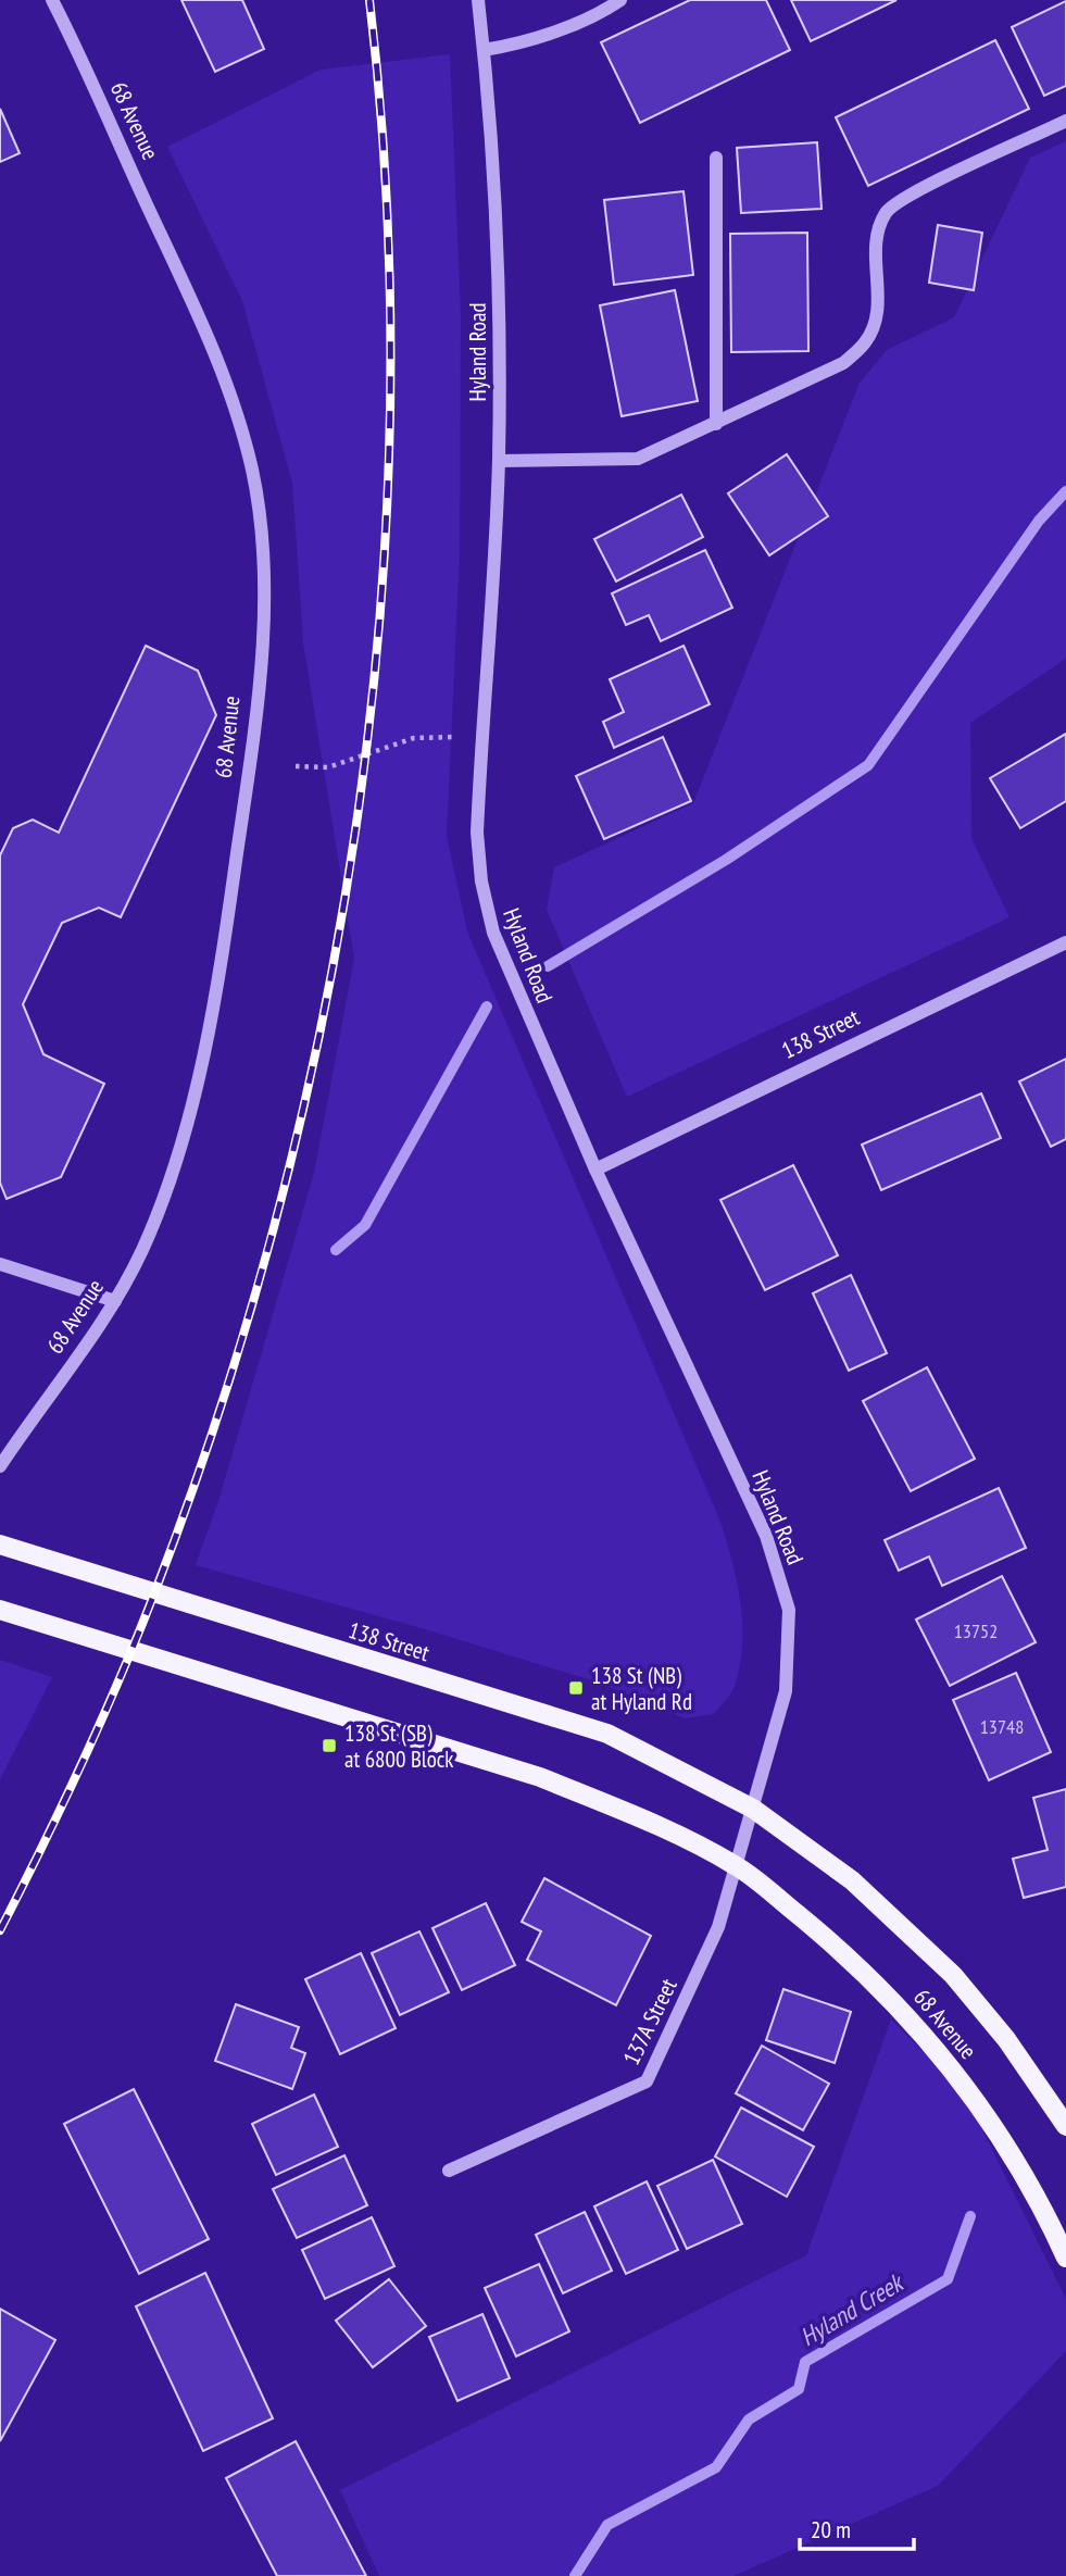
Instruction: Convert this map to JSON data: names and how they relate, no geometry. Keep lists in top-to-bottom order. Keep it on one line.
{"streets":{"main road":["68 Avenue","138 Street"],"street":["Hyland Road","137A Street"]},"crossings":[["68 Avenue","Hyland Road"],["68 Avenue","138 Street"],["68 Avenue","137A Street"],["Hyland Road","138 Street"],["Hyland Road","137A Street"]],"water":["Hyland Creek"],"places":{"transit":["138 St (NB) at Hyland Rd","138 St (SB) at 6800 Block"]},"house_numbers":["13752","13748"],"scale_bar":"20 m"}
